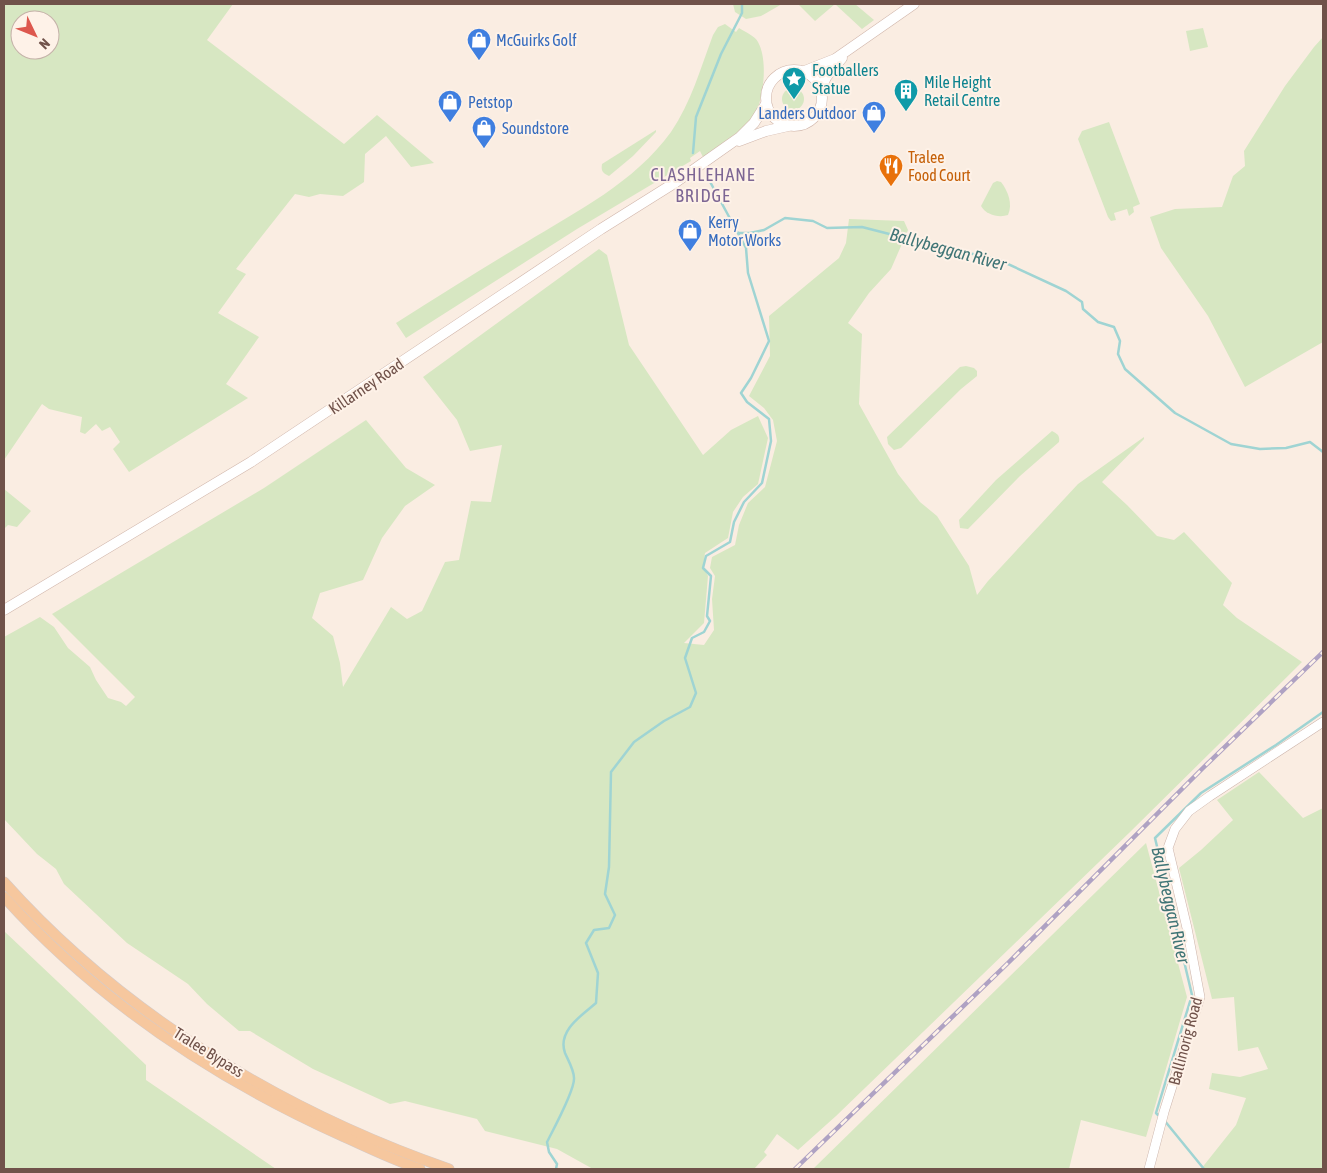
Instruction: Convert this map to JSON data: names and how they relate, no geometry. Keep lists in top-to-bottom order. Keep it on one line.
{"streets":{"main road":["Killarney Road","Tralee Bypass"],"street":["Ballinorig Road"]},"districts":["CLASHLEHANE BRIDGE"],"water":["Ballybeggan River"],"places":{"shop":["McGuirks Golf","Petstop","Landers Outdoor","Soundstore","Kerry Motor Works"],"place":["Footballers Statue"],"building":["Mile Height Retail Centre"],"restaurant":["Tralee Food Court"]},"north":"bottom right"}
